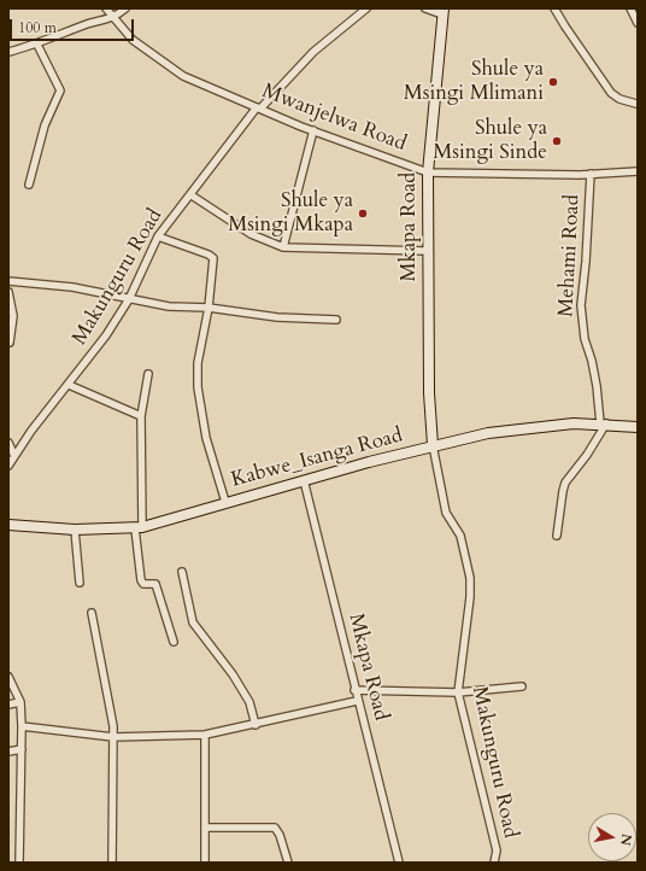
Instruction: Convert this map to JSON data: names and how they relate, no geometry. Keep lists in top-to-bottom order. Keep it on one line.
{"streets":{"street":["Mwanjelwa Road","Mkapa Road","Mehami Road","Makunguru Road","Kabwe_Isanga Road"]},"crossings":[["Mwanjelwa Road","Mkapa Road"],["Mwanjelwa Road","Mehami Road"],["Mwanjelwa Road","Makunguru Road"],["Mkapa Road","Makunguru Road"],["Mkapa Road","Kabwe_Isanga Road"],["Mehami Road","Kabwe_Isanga Road"],["Makunguru Road","Kabwe_Isanga Road"]],"places":["Shule ya Msingi Mlimani","Shule ya Msingi Sinde","Shule ya Msingi Mkapa"],"scale_bar":"100 m","north":"right"}
